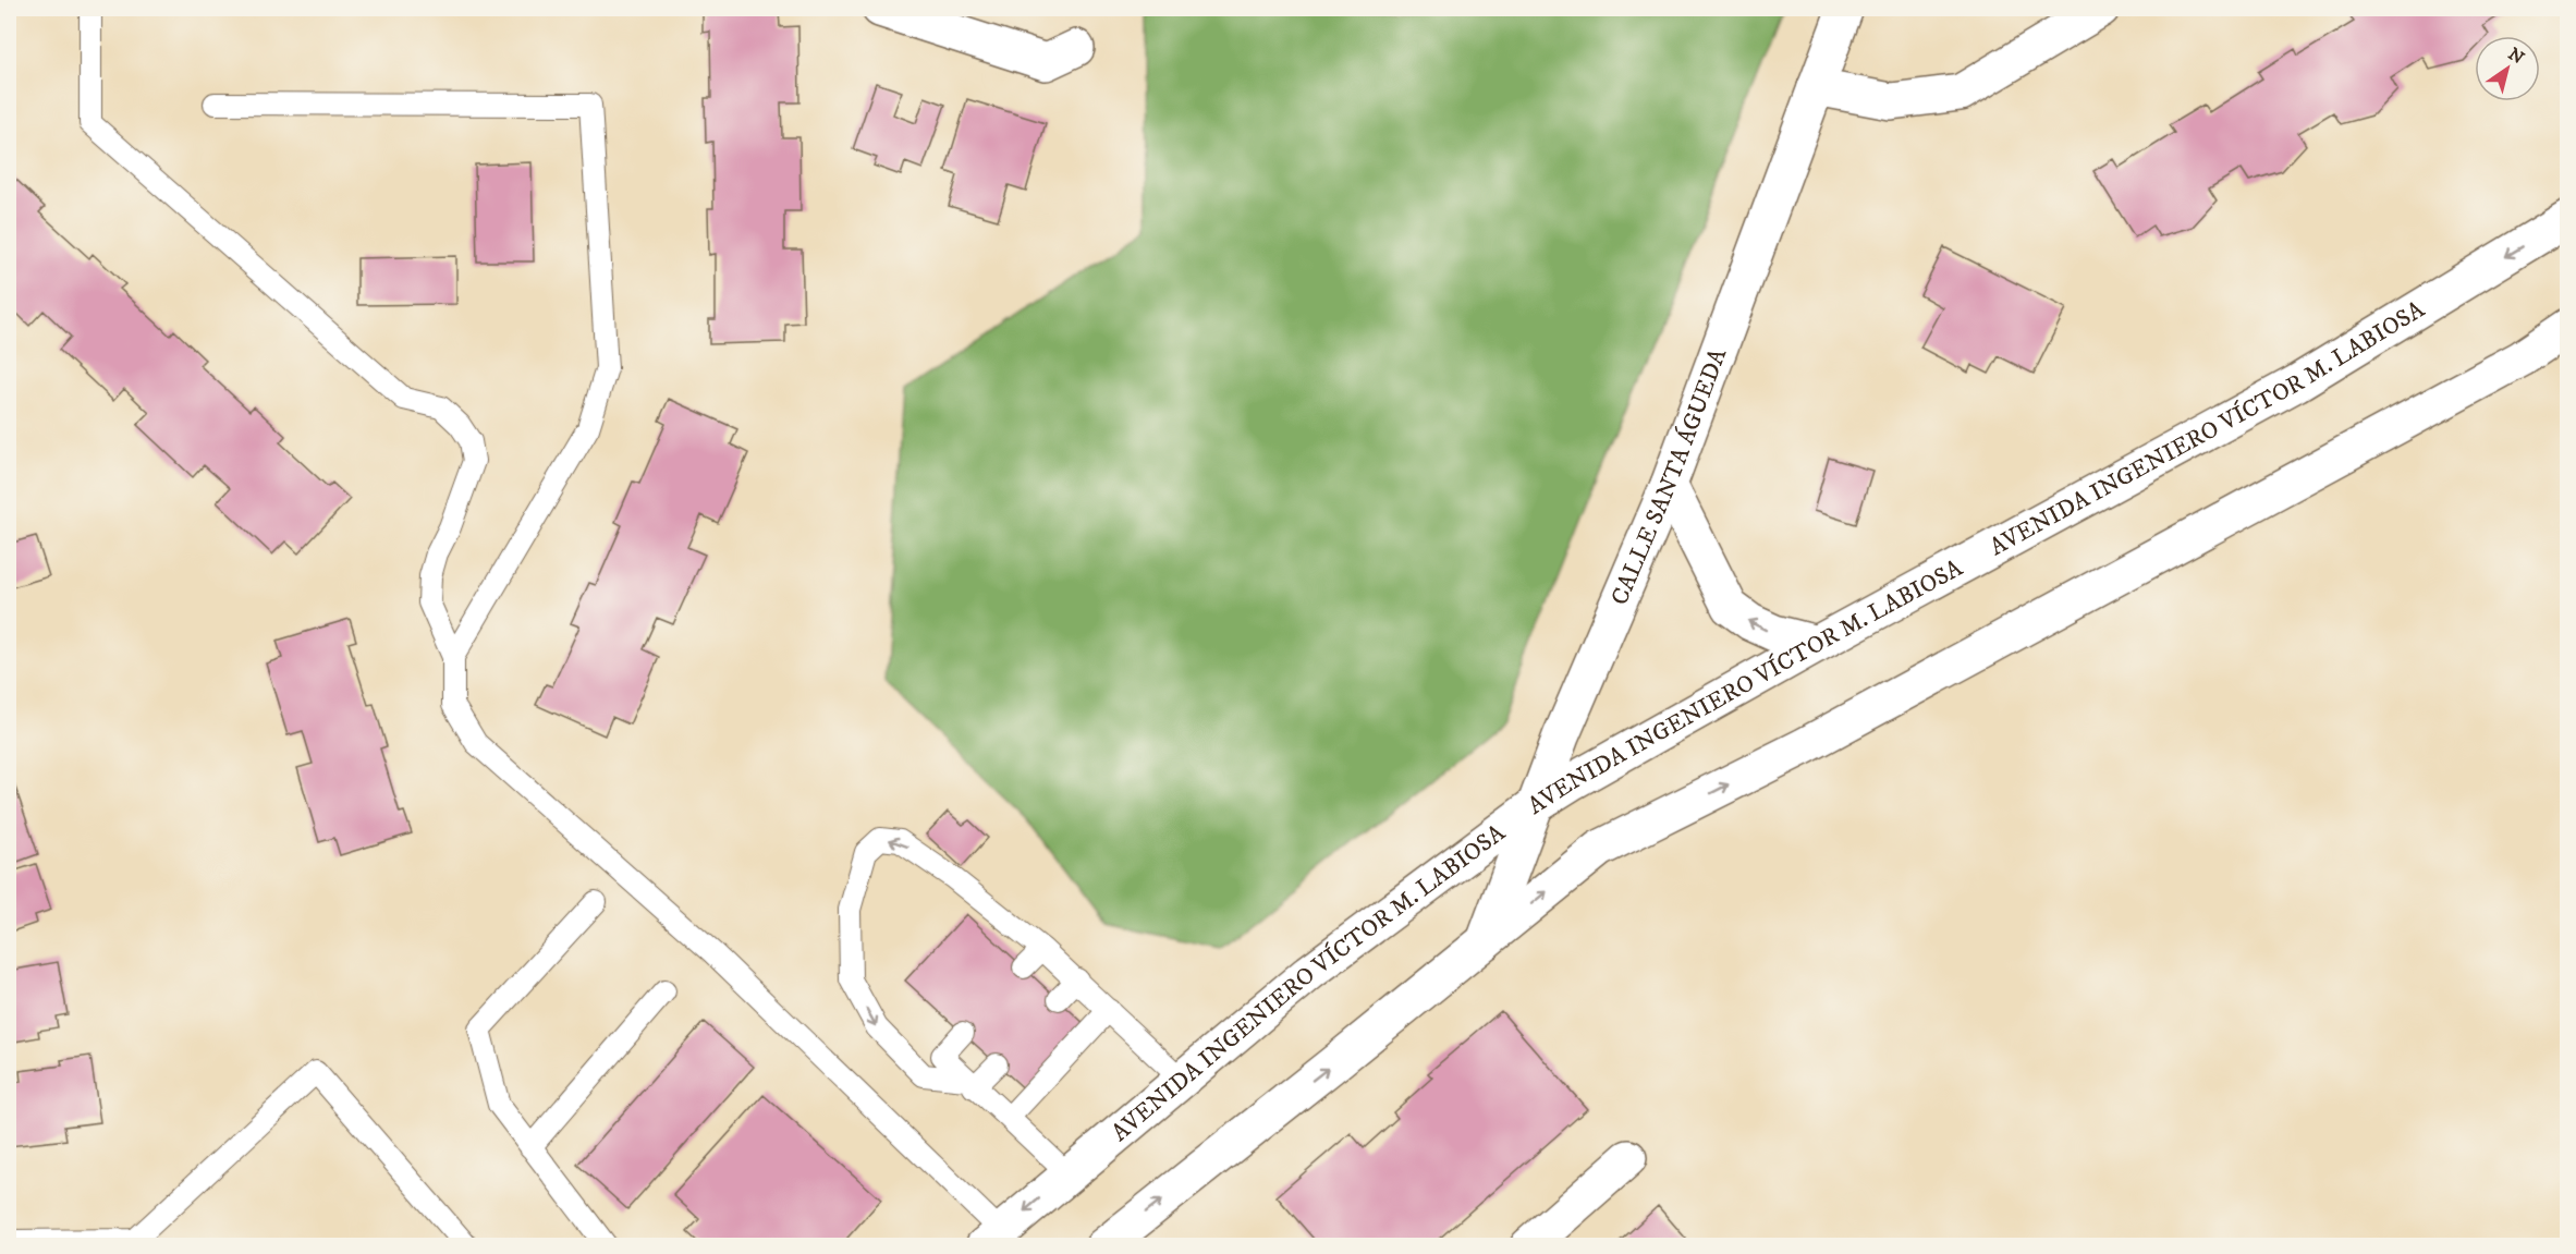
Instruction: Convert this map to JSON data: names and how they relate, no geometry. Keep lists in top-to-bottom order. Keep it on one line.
{"streets":{"main road":["AVENIDA INGENIERO VÍCTOR M. LABIOSA","CALLE SANTA ÁGUEDA"]},"crossings":[["AVENIDA INGENIERO VÍCTOR M. LABIOSA","CALLE SANTA ÁGUEDA"]],"north":"top right"}
